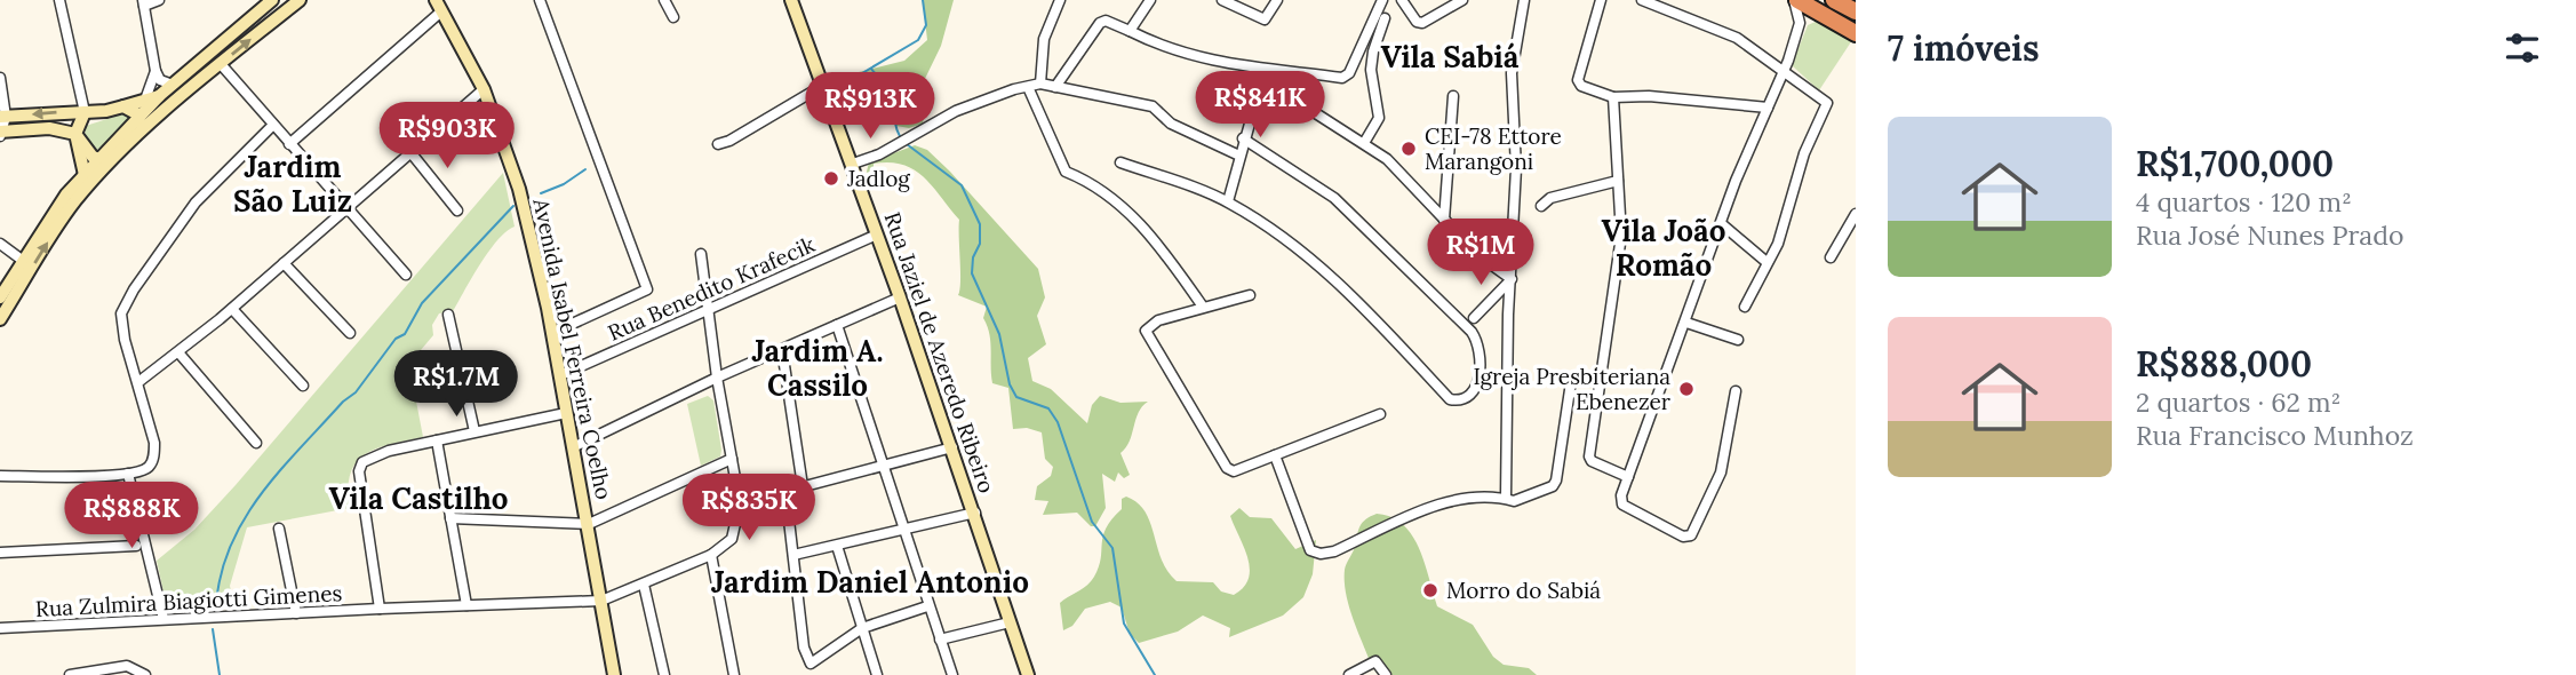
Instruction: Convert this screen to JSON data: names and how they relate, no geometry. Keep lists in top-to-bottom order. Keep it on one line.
{"streets":{"street":["Rua Benedito Krafecik","Avenida Isabel Ferreira Coelho","Rua Jaziel de Azeredo Ribeiro","Rua Zulmira Biagiotti Gimenes"]},"crossings":[["Rua Benedito Krafecik","Avenida Isabel Ferreira Coelho"],["Rua Benedito Krafecik","Rua Jaziel de Azeredo Ribeiro"],["Avenida Isabel Ferreira Coelho","Rua Zulmira Biagiotti Gimenes"]],"districts":["Vila Sabiá","Jardim São Luiz","Vila João Romão","Jardim A. Cassilo","Vila Castilho","Jardim Daniel Antonio"],"places":["CEI-78 Ettore Marangoni","Jadlog","Igreja Presbiteriana Ebenezer","Morro do Sabiá"],"page":{"heading":"7 imóveis","price":["R$841K","R$913K","R$903K","R$1M","R$1.7M","R$835K","R$888K"],"list":[{"name":"R$1,700,000","note":"4 quartos · 120 m² · Rua José Nunes Prado"},{"name":"R$888,000","note":"2 quartos · 62 m² · Rua Francisco Munhoz"}]}}
